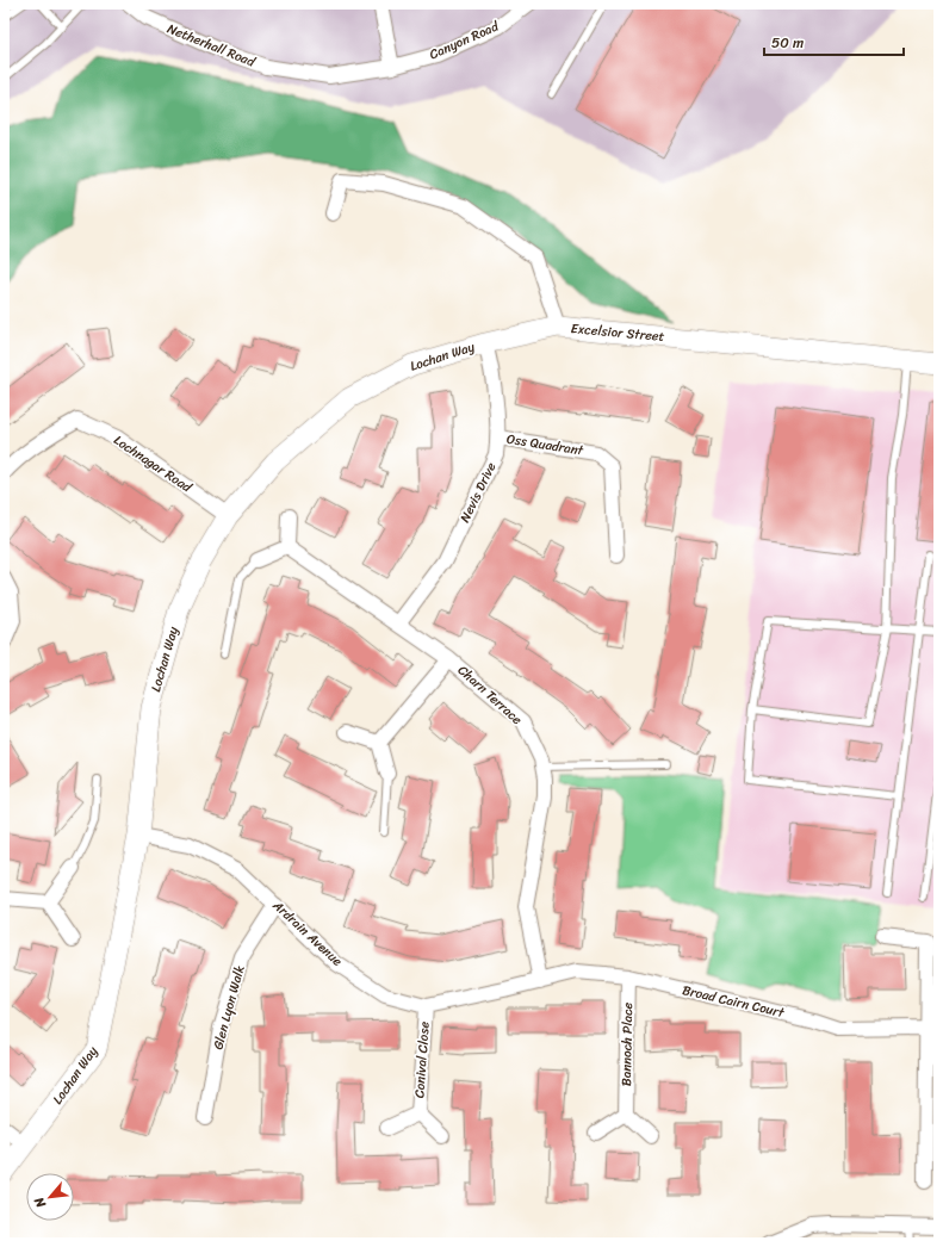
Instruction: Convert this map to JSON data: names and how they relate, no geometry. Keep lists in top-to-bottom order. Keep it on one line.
{"streets":{"street":["Canyon Road","Netherhall Road","Excelsior Street","Lochan Way","Oss Quadrant","Lochnagar Road","Nevis Drive","Charn Terrace","Ardrain Avenue","Broad Cairn Court","Glen Lyon Walk","Bannoch Place","Conival Close"]},"crossings":[["Canyon Road","Netherhall Road"],["Excelsior Street","Lochan Way"],["Lochan Way","Lochnagar Road"],["Lochan Way","Nevis Drive"],["Lochan Way","Ardrain Avenue"],["Oss Quadrant","Nevis Drive"],["Nevis Drive","Charn Terrace"],["Charn Terrace","Ardrain Avenue"],["Charn Terrace","Broad Cairn Court"],["Ardrain Avenue","Broad Cairn Court"],["Ardrain Avenue","Glen Lyon Walk"],["Ardrain Avenue","Conival Close"],["Broad Cairn Court","Bannoch Place"]],"scale_bar":"50 m","north":"bottom left"}
